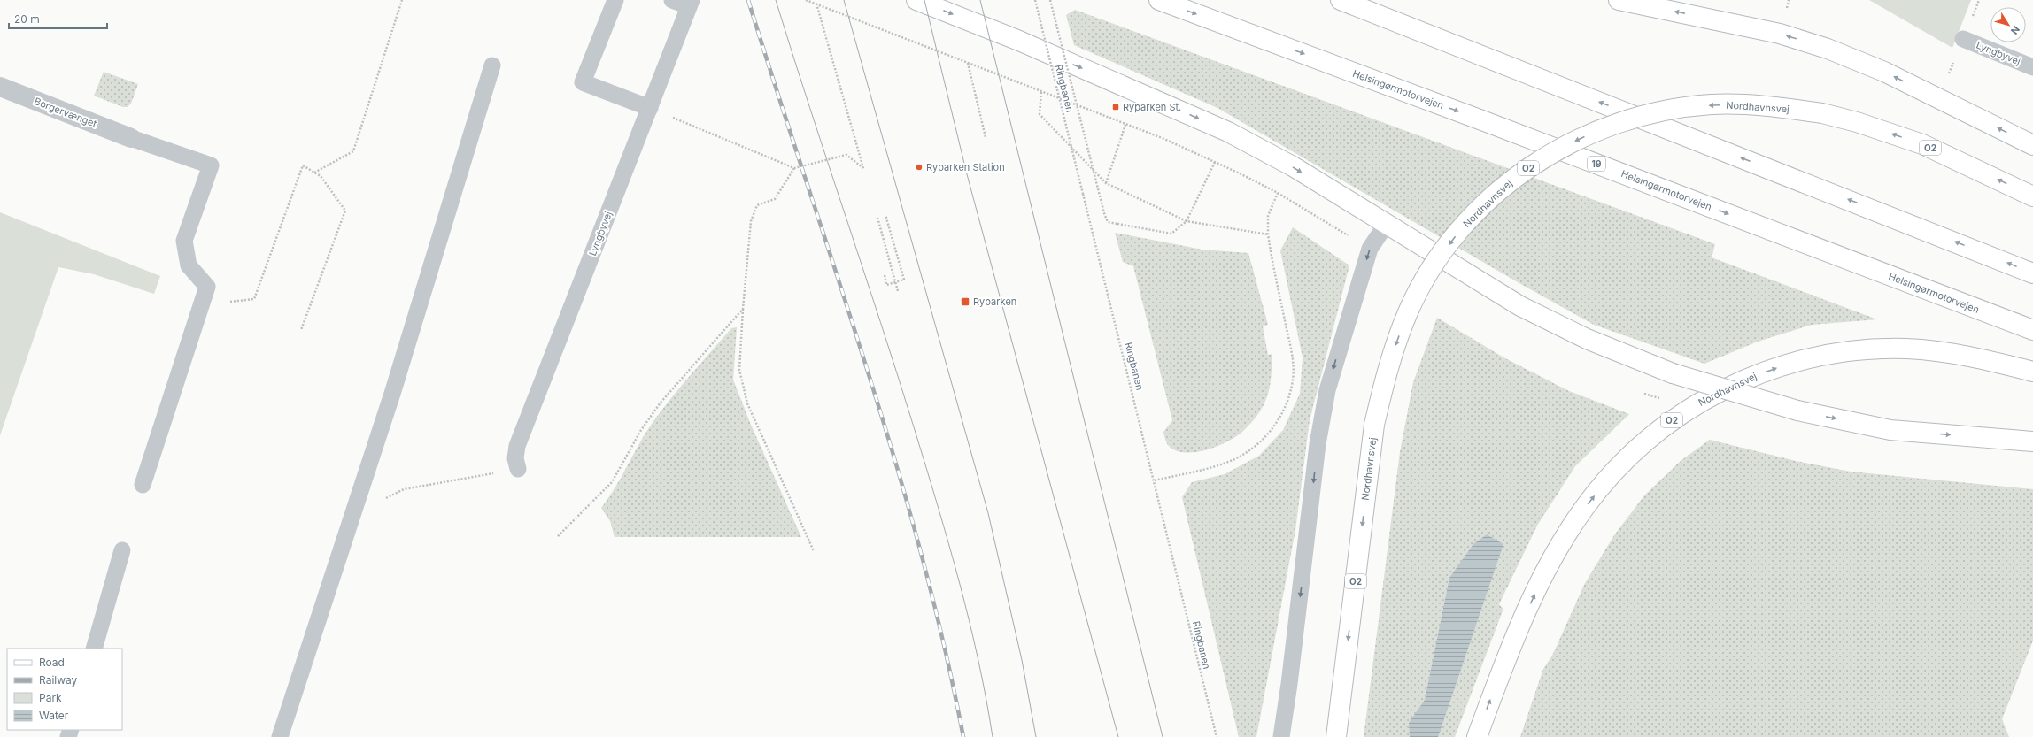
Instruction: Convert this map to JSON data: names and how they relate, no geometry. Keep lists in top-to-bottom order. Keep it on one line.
{"streets":{"main road":["Helsingørmotorvejen","Nordhavnsvej","O2","19"],"street":["Borgervænget"],"lane":["Lyngbyvej"],"path":["Ringbanen"]},"places":{"transit":["Ryparken St.","Ryparken"],"other":["Ryparken Station"]},"legend":["Road","Railway","Park","Water"],"scale_bar":"20 m","north":"bottom right"}
